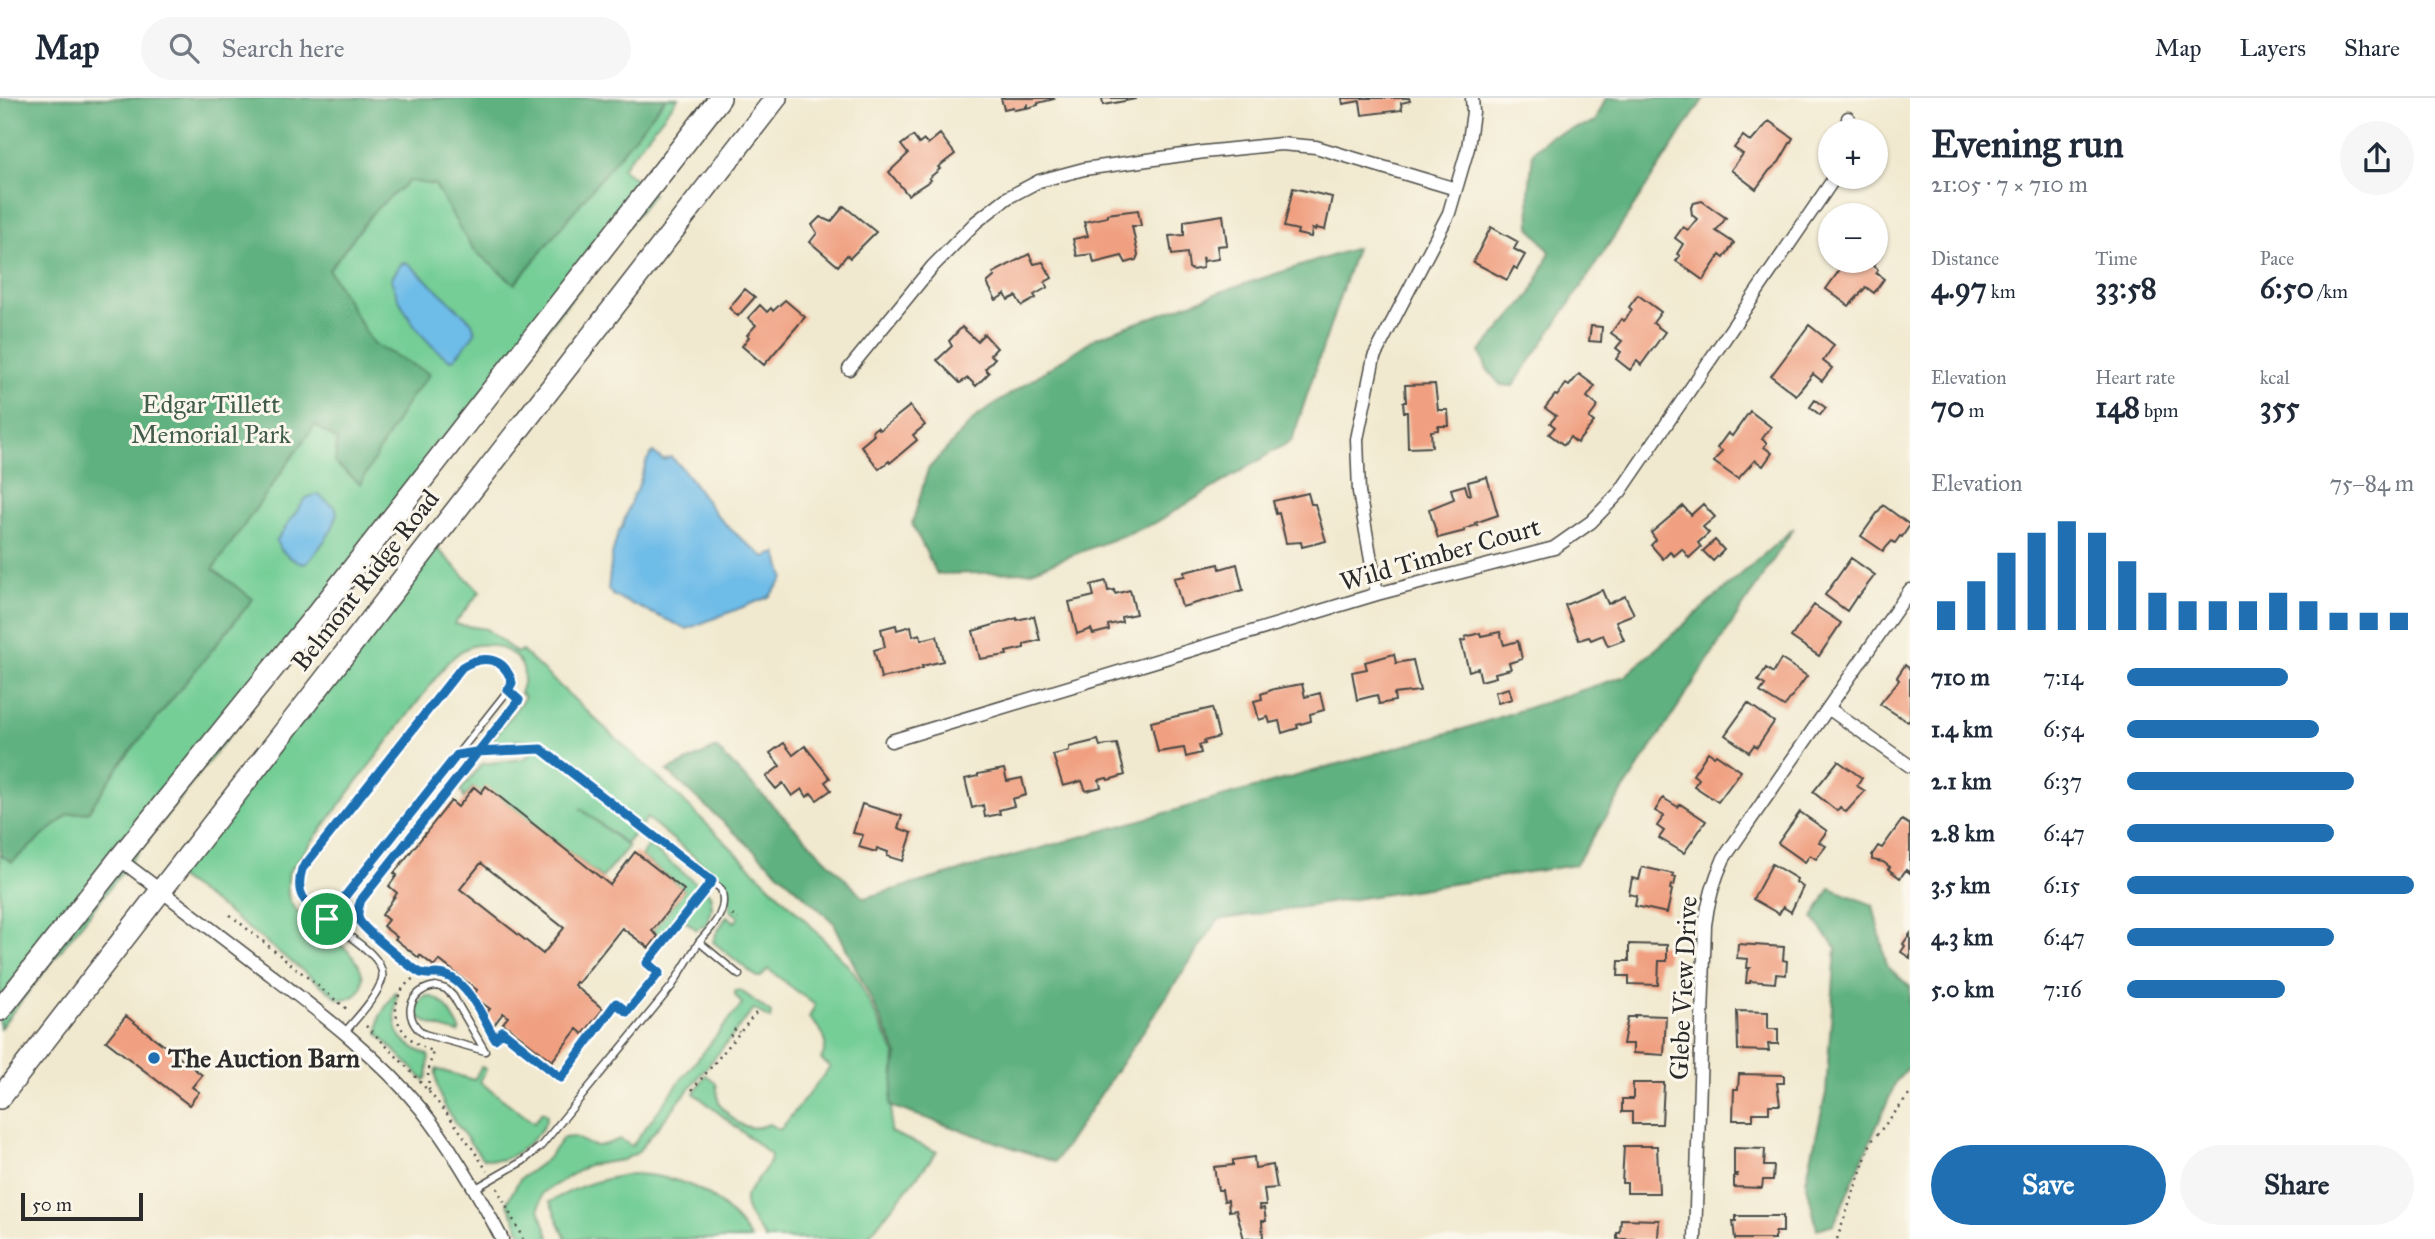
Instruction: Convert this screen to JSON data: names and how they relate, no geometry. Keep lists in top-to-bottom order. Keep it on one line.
{"streets":{"main road":["Belmont Ridge Road"],"street":["Wild Timber Court","Glebe View Drive"]},"parks":["Edgar Tillett Memorial Park"],"places":["The Auction Barn"],"scale_bar":"50 m","page":{"header":"Map","search":"Search here","nav":["Map","Layers","Share"],"heading":["Evening run","21:05 · 7 × 710 m"],"map_buttons":["+","−"],"stats":[["Distance","4.97 km"],["Time","33:58"],["Pace","6:50 /km"],["Elevation","70 m"],["Heart rate","148 bpm"],["kcal","355"]],"chart":["Elevation","75–84 m"],"list":[{"name":"710 m","note":"7:14"},{"name":"1.4 km","note":"6:54"},{"name":"2.1 km","note":"6:37"},{"name":"2.8 km","note":"6:47"},{"name":"3.5 km","note":"6:15"},{"name":"4.3 km","note":"6:47"},{"name":"5.0 km","note":"7:16"}],"buttons":["Save","Share"],"scale":"50 m"}}
